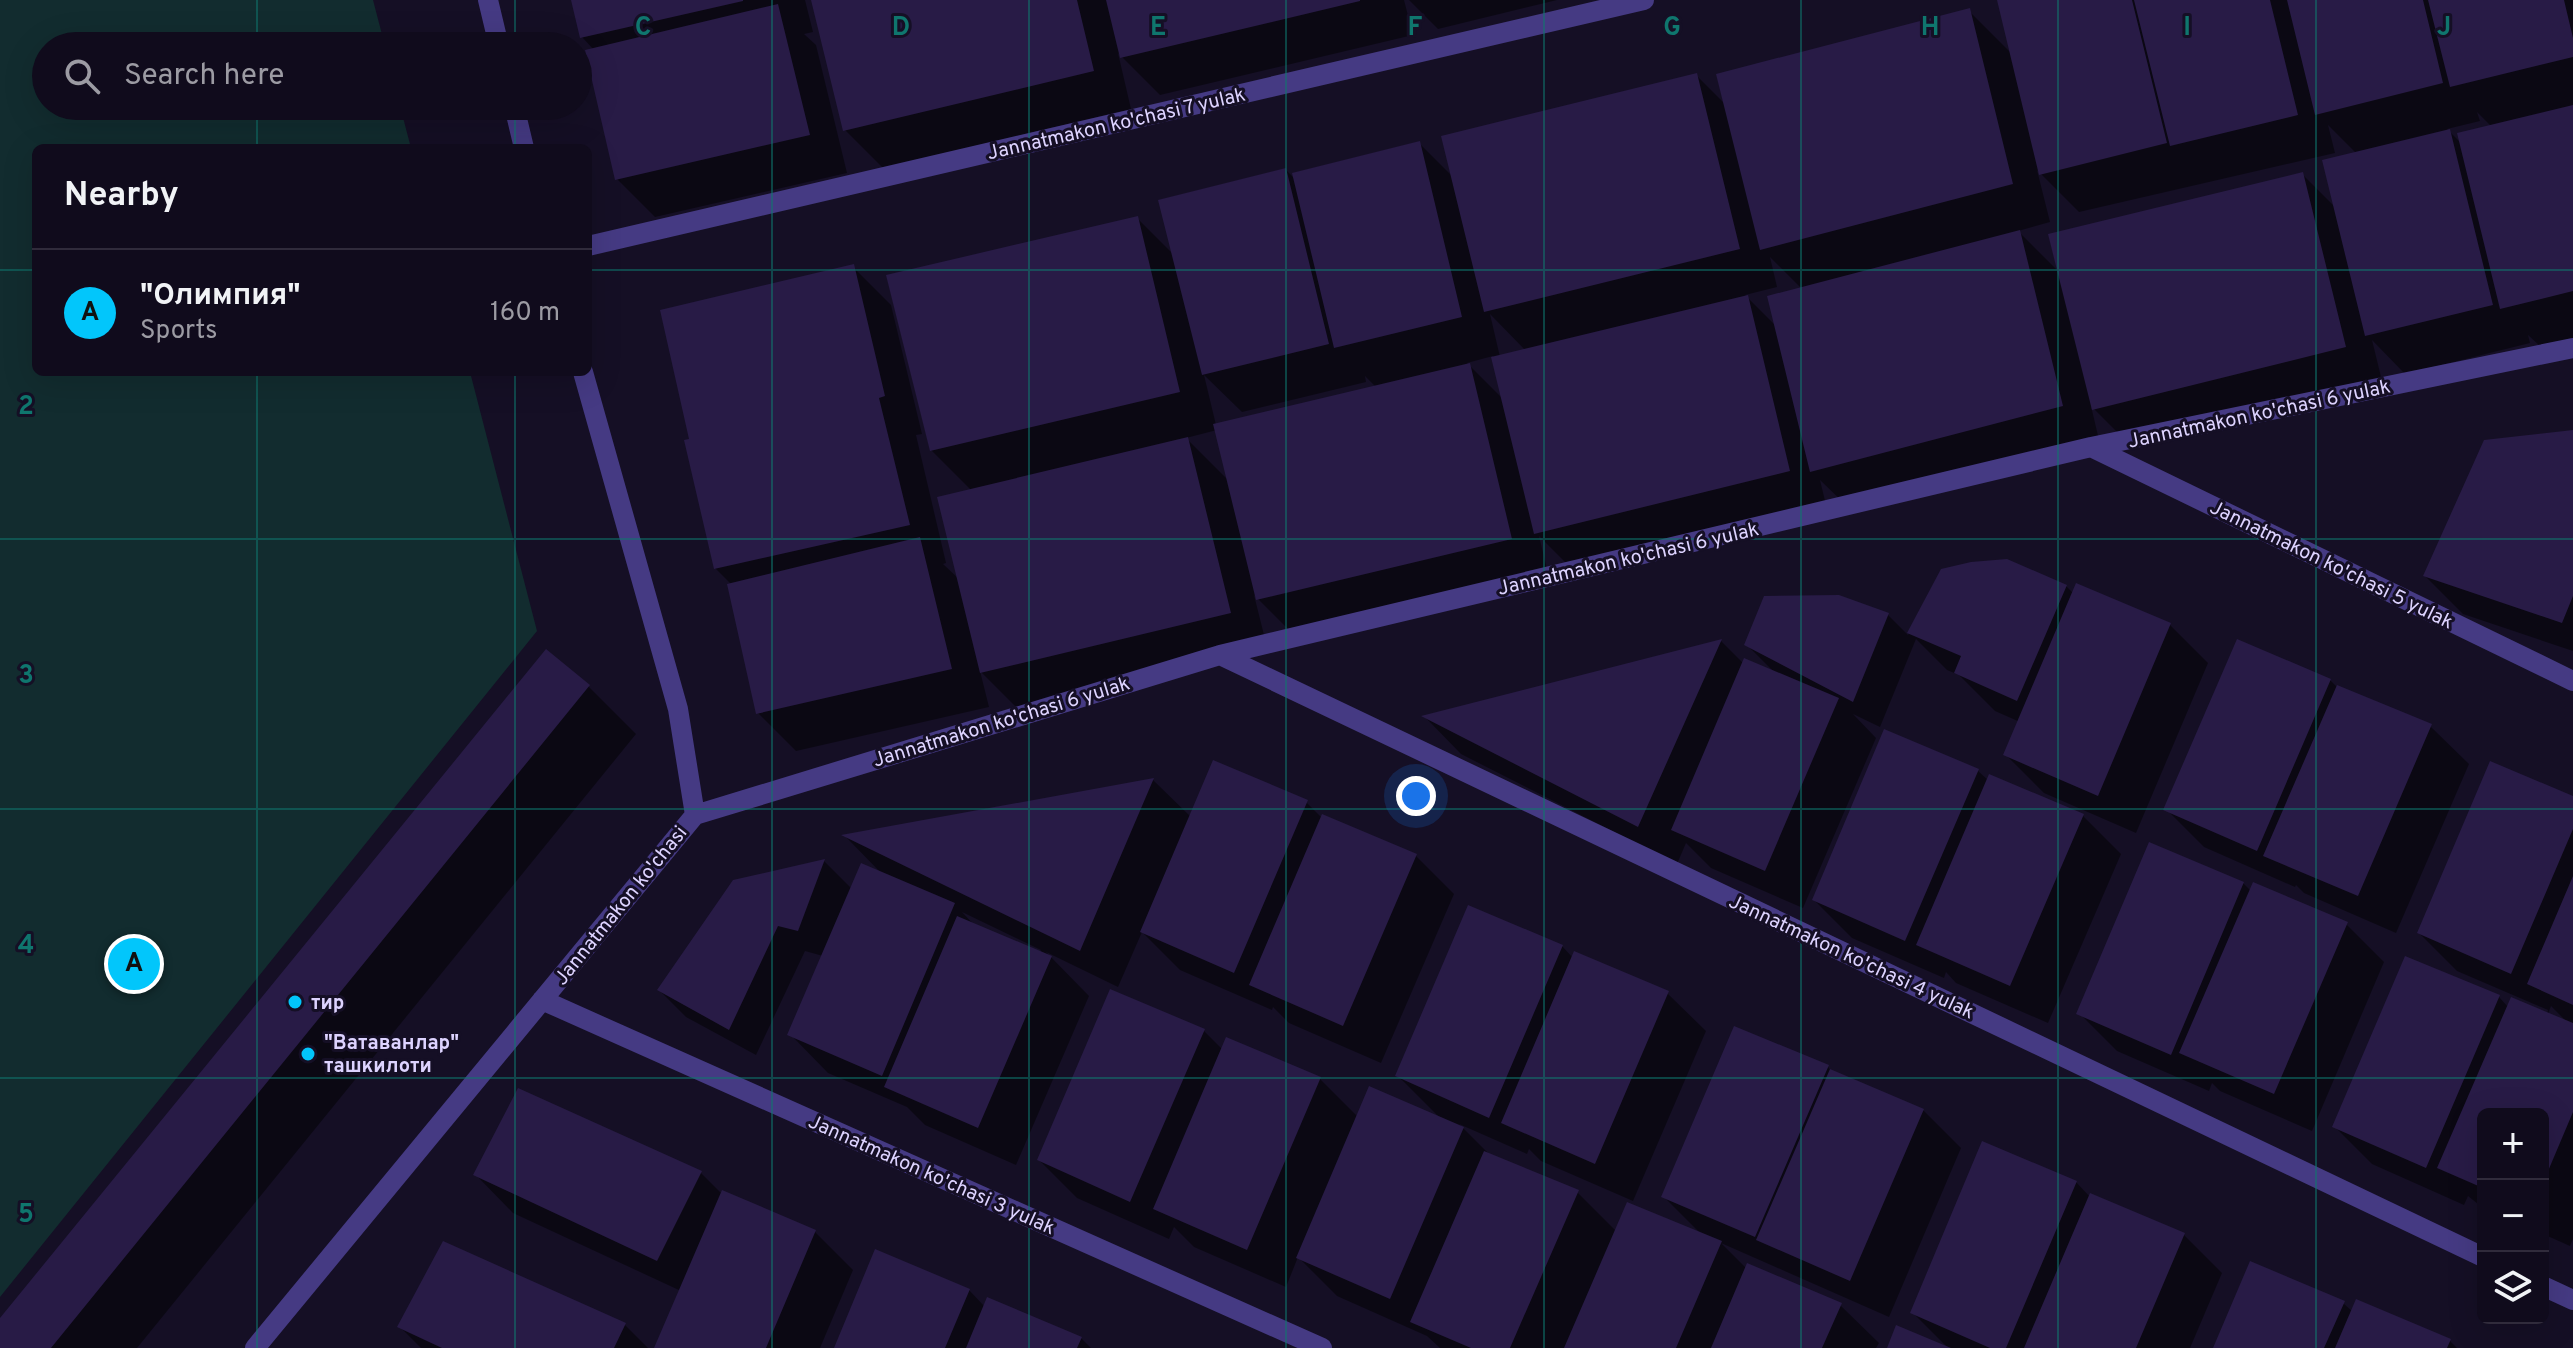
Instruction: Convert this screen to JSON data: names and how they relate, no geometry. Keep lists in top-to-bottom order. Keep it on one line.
{"streets":{"street":["Jannatmakon ko'chasi 7 yulak","Jannatmakon ko'chasi 6 yulak","Jannatmakon ko'chasi 5 yulak","Jannatmakon ko'chasi","Jannatmakon ko'chasi 4 yulak","Jannatmakon ko'chasi 3 yulak"]},"crossings":[["Jannatmakon ko'chasi 6 yulak","Jannatmakon ko'chasi 5 yulak"],["Jannatmakon ko'chasi 6 yulak","Jannatmakon ko'chasi"],["Jannatmakon ko'chasi 6 yulak","Jannatmakon ko'chasi 4 yulak"],["Jannatmakon ko'chasi","Jannatmakon ko'chasi 3 yulak"]],"places":["тир","\"Ватаванлар\" ташкилоти"],"page":{"search":"Search here","heading":"Nearby","list":[{"mark":"A","name":"\"Олимпия\"","note":"Sports","value":"160 m"}],"pins":"A","map_buttons":["+","−"]},"grid":{"columns":["C","D","E","F","G","H","I","J"],"rows":["2","3","4","5"]}}
